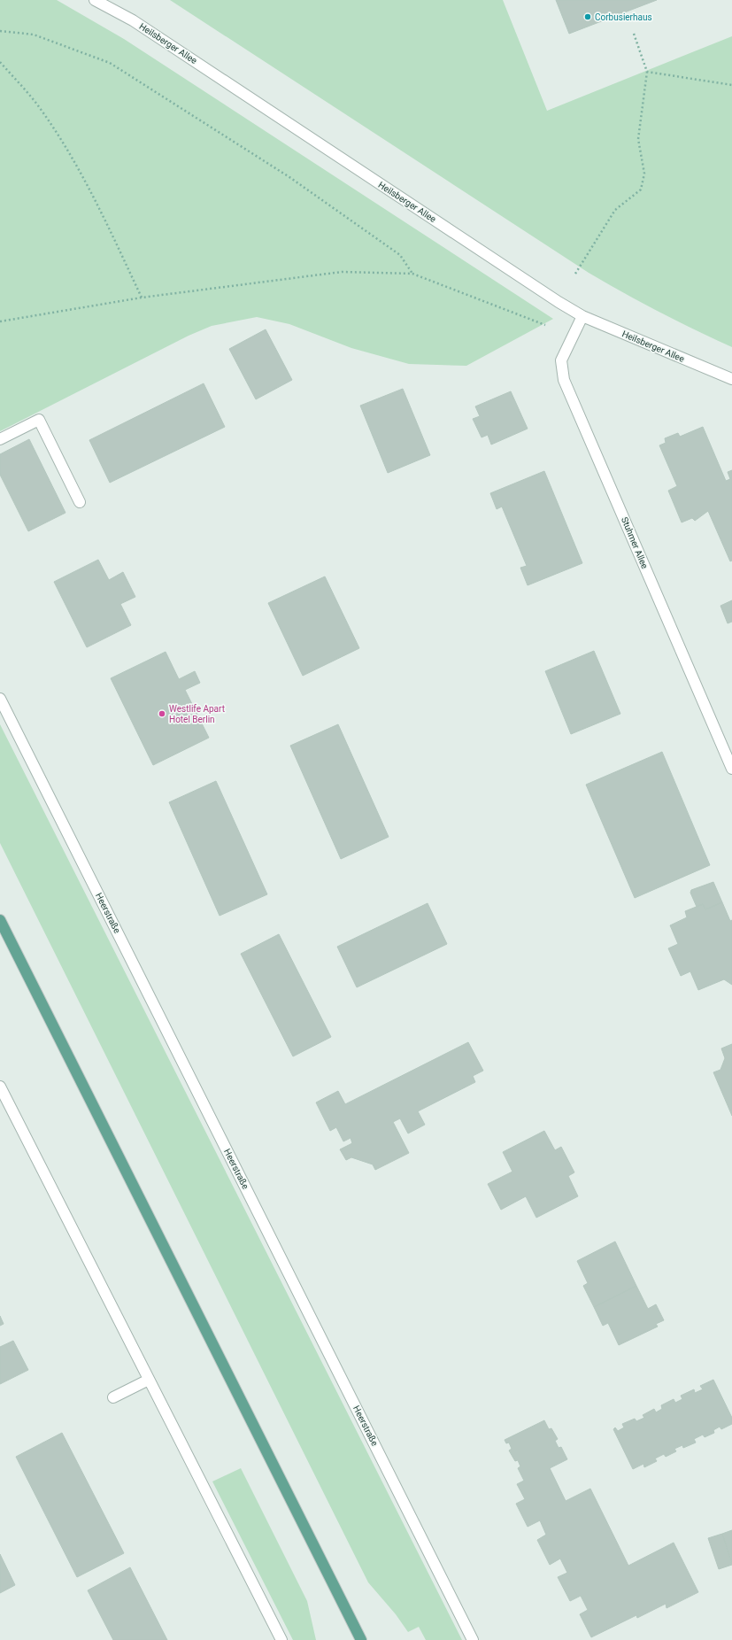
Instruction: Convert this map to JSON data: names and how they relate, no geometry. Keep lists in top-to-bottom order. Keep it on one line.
{"streets":{"street":["Heilsberger Allee","Stuhmer Allee","Heerstraße"]},"crossings":[["Heilsberger Allee","Stuhmer Allee"]],"places":["Corbusierhaus","Westlife Apart Hotel Berlin"]}
